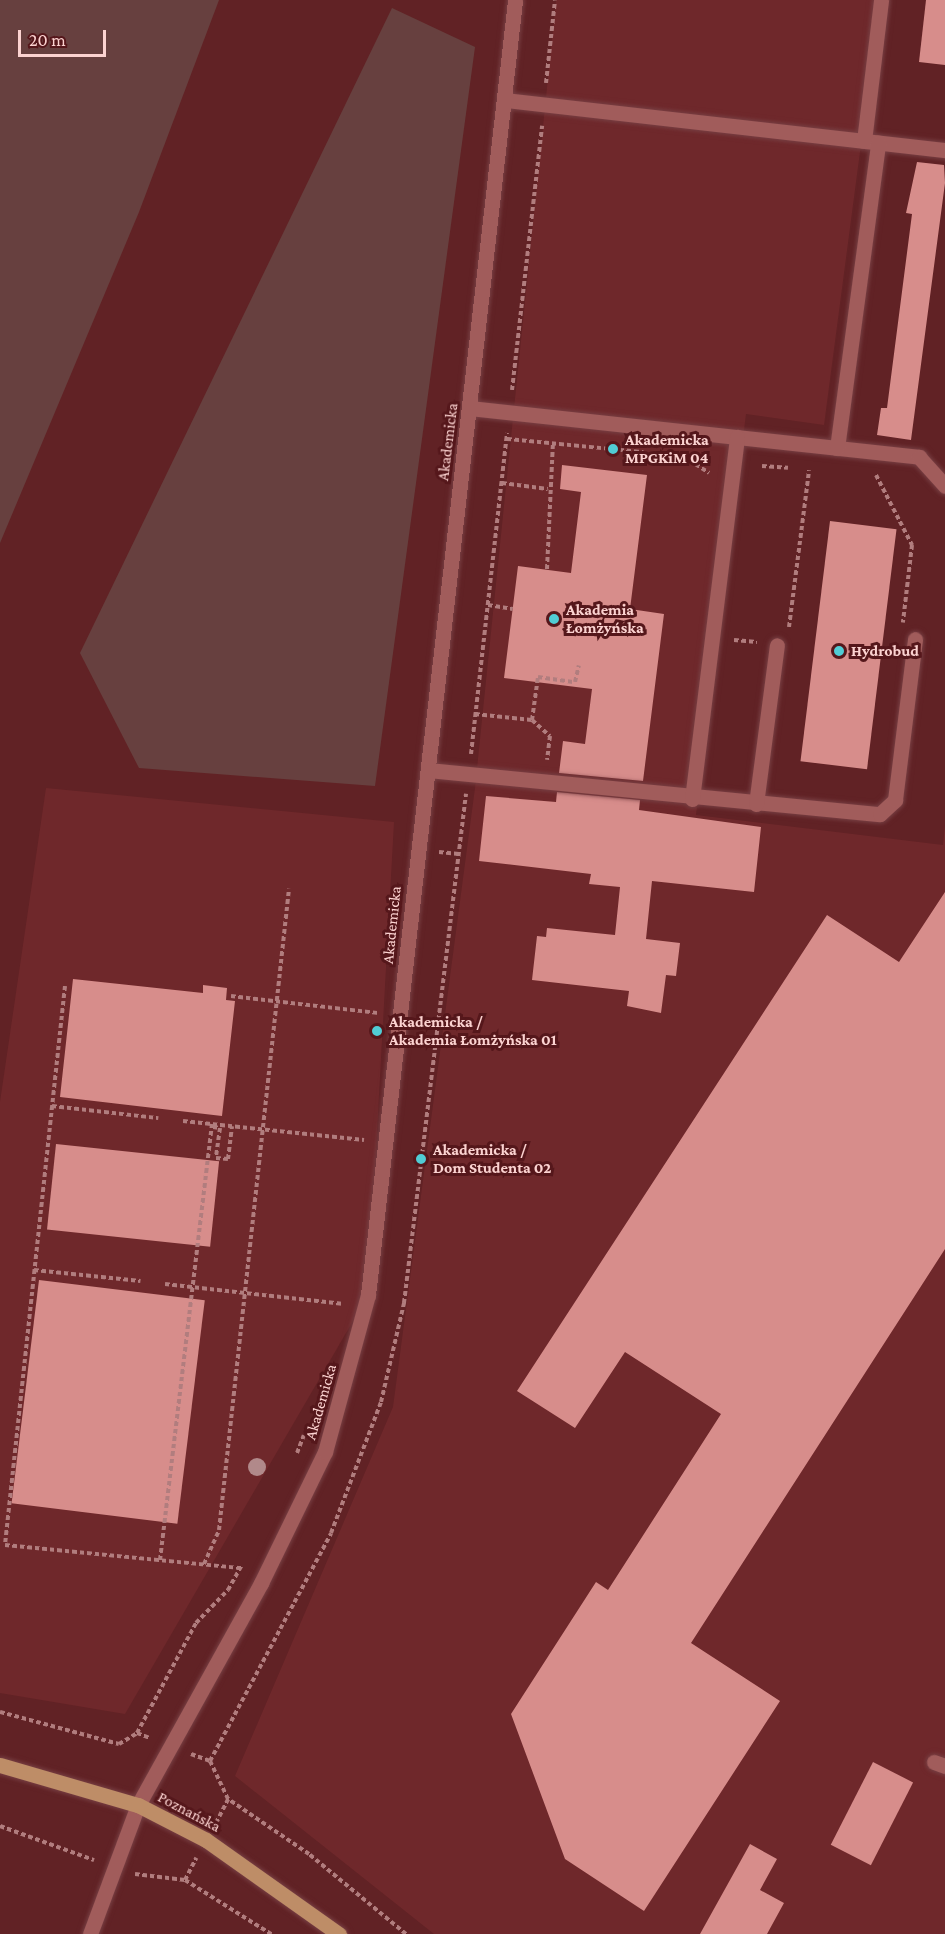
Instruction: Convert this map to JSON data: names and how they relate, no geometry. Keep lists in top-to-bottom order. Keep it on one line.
{"streets":{"main road":["Poznańska"],"street":["Akademicka"]},"crossings":[["Akademicka","Poznańska"]],"places":["Akademicka MPGKiM 04","Akademia Łomżyńska","Hydrobud","Akademicka / Akademia Łomżyńska 01","Akademicka / Dom Studenta 02"],"scale_bar":"20 m"}
